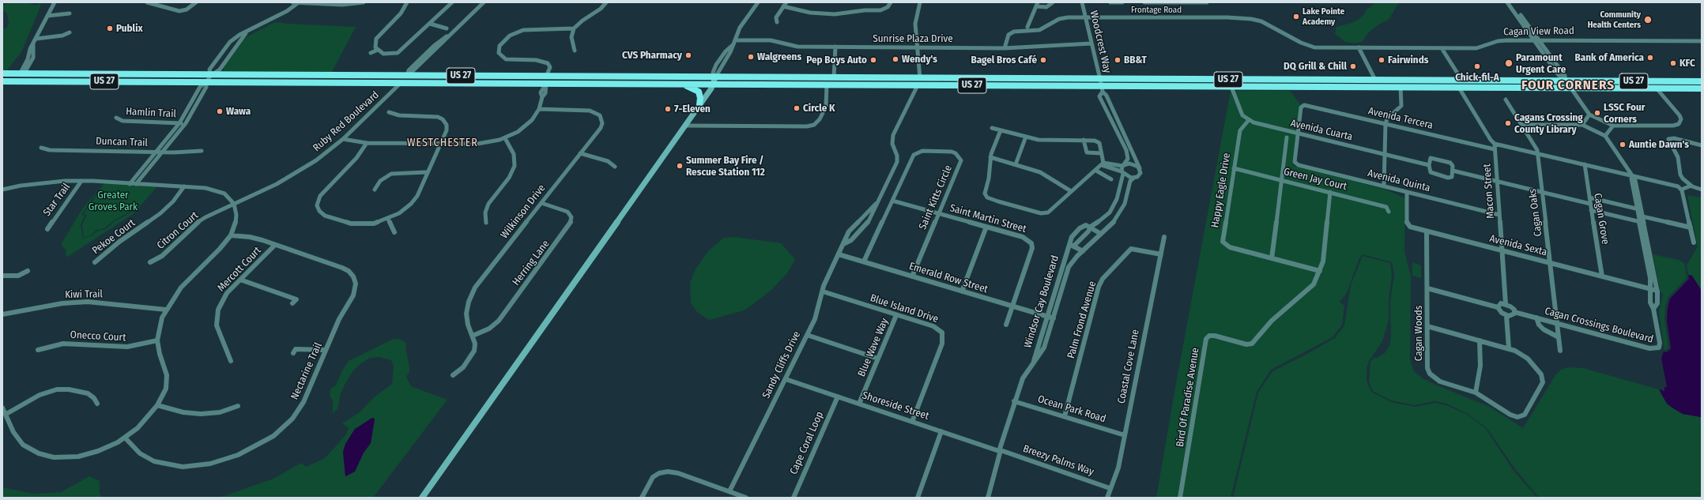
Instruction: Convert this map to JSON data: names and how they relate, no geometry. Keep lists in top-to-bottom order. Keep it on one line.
{"streets":{"highway":["US 27"],"street":["Frontage Road","Cagan View Road","Sunrise Plaza Drive","Woodcrest Way","Hamlin Trail","Avenida Tercera","Ruby Red Boulevard","Avenida Cuarta","Duncan Trail","Green Jay Court","Avenida Quinta","Happy Eagle Drive","Macon Street","Saint Kitts Circle","Star Trail","Wilkinson Drive","Cagan Oaks","Saint Martin Street","Cagan Grove","Citron Court","Pekoe Court","Avenida Sexta","Herring Lane","Mercott Court","Emerald Row Street","Kiwi Trail","Windsor Cay Boulevard","Blue Island Drive","Palm Frond Avenue","Cagan Crossings Boulevard","Cagan Woods","Onecco Court","Blue Wave Way","Sandy Cliffs Drive","Coastal Cove Lane","Nectarine Trail","Bird Of Paradise Avenue","Shoreside Street","Ocean Park Road","Cape Coral Loop","Breezy Palms Way"]},"crossings":[["Frontage Road","Cagan View Road"],["Frontage Road","Sunrise Plaza Drive"],["Frontage Road","Woodcrest Way"],["Sunrise Plaza Drive","Woodcrest Way"],["Woodcrest Way","US 27"],["Woodcrest Way","Windsor Cay Boulevard"],["US 27","Ruby Red Boulevard"],["US 27","Windsor Cay Boulevard"],["US 27","Sandy Cliffs Drive"],["Avenida Tercera","Avenida Cuarta"],["Avenida Tercera","Avenida Quinta"],["Avenida Tercera","Macon Street"],["Ruby Red Boulevard","Citron Court"],["Avenida Cuarta","Avenida Quinta"],["Avenida Cuarta","Happy Eagle Drive"],["Green Jay Court","Happy Eagle Drive"],["Green Jay Court","Bird Of Paradise Avenue"],["Avenida Quinta","Macon Street"],["Avenida Quinta","Avenida Sexta"],["Happy Eagle Drive","Bird Of Paradise Avenue"],["Macon Street","Avenida Sexta"],["Saint Kitts Circle","Saint Martin Street"],["Saint Kitts Circle","Emerald Row Street"],["Wilkinson Drive","Herring Lane"],["Cagan Oaks","Avenida Sexta"],["Cagan Oaks","Cagan Crossings Boulevard"],["Saint Martin Street","Emerald Row Street"],["Cagan Grove","Avenida Sexta"],["Avenida Sexta","Cagan Crossings Boulevard"],["Avenida Sexta","Cagan Woods"],["Mercott Court","Nectarine Trail"],["Emerald Row Street","Windsor Cay Boulevard"],["Emerald Row Street","Sandy Cliffs Drive"],["Windsor Cay Boulevard","Shoreside Street"],["Windsor Cay Boulevard","Ocean Park Road"],["Windsor Cay Boulevard","Breezy Palms Way"],["Blue Island Drive","Blue Wave Way"],["Blue Island Drive","Sandy Cliffs Drive"],["Blue Island Drive","Shoreside Street"],["Palm Frond Avenue","Coastal Cove Lane"],["Palm Frond Avenue","Ocean Park Road"],["Blue Wave Way","Shoreside Street"],["Sandy Cliffs Drive","Shoreside Street"],["Coastal Cove Lane","Ocean Park Road"],["Coastal Cove Lane","Breezy Palms Way"],["Shoreside Street","Cape Coral Loop"],["Shoreside Street","Breezy Palms Way"]],"districts":["FOUR CORNERS","WESTCHESTER"],"parks":["Greater Groves Park"],"places":["Lake Pointe Academy","Community Health Centers","Publix","CVS Pharmacy","Walgreens","Bank of America","Wendy's","Pep Boys Auto","Bagel Bros Café","BB&T","Fairwinds","Paramount Urgent Care","KFC","DQ Grill & Chill","Chick-fil-A","Circle K","7-Eleven","Wawa","LSSC Four Corners","Cagans Crossing County Library","Auntie Dawn's","Summer Bay Fire / Rescue Station 112"]}
